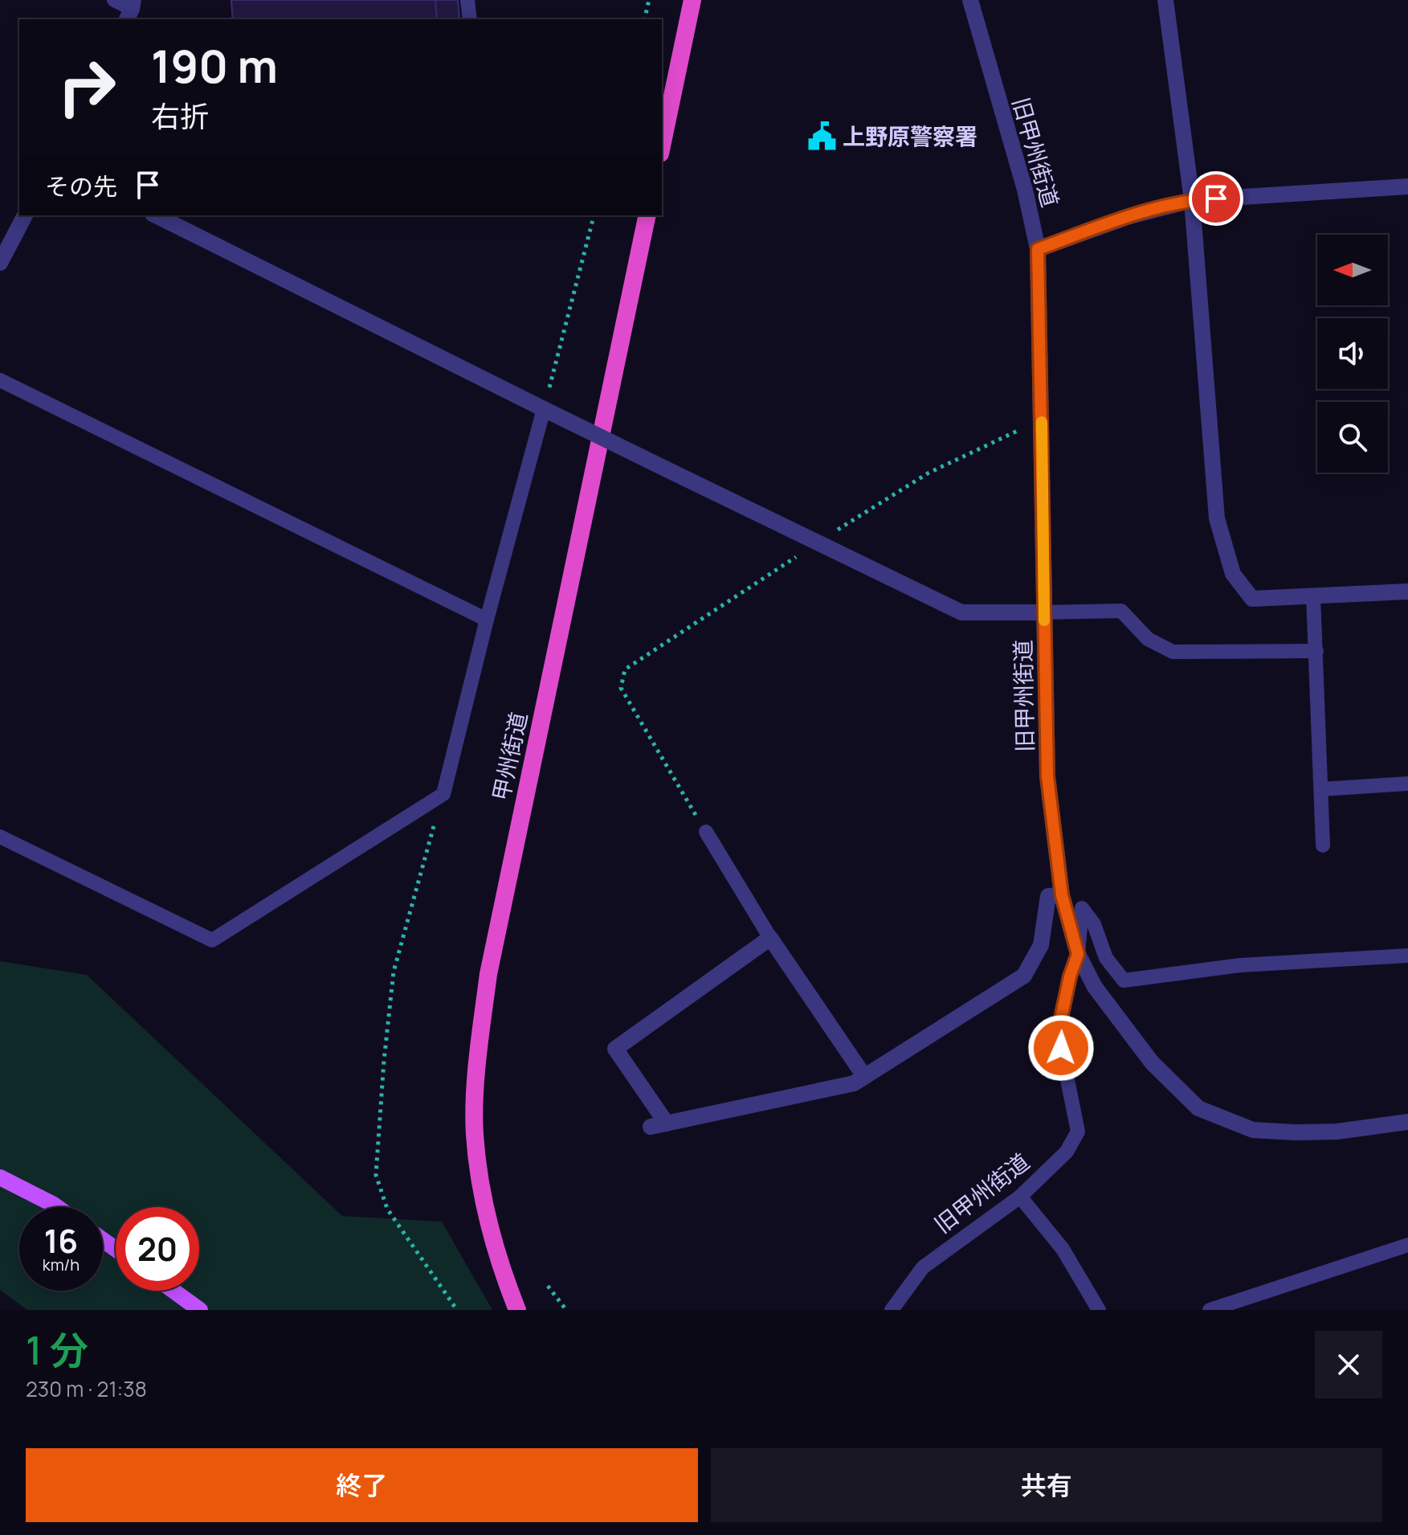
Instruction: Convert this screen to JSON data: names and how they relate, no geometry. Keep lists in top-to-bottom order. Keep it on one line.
{"streets":{"highway":["甲州街道"],"street":["旧甲州街道"]},"places":{"public building":["上野原警察署"]},"north":"left","page":{"turn":["190 m","右折"],"then":"その先","speed":"16 km/h","limit":"20","heading":["1 分","230 m · 21:38"],"buttons":["終了","共有"]}}
